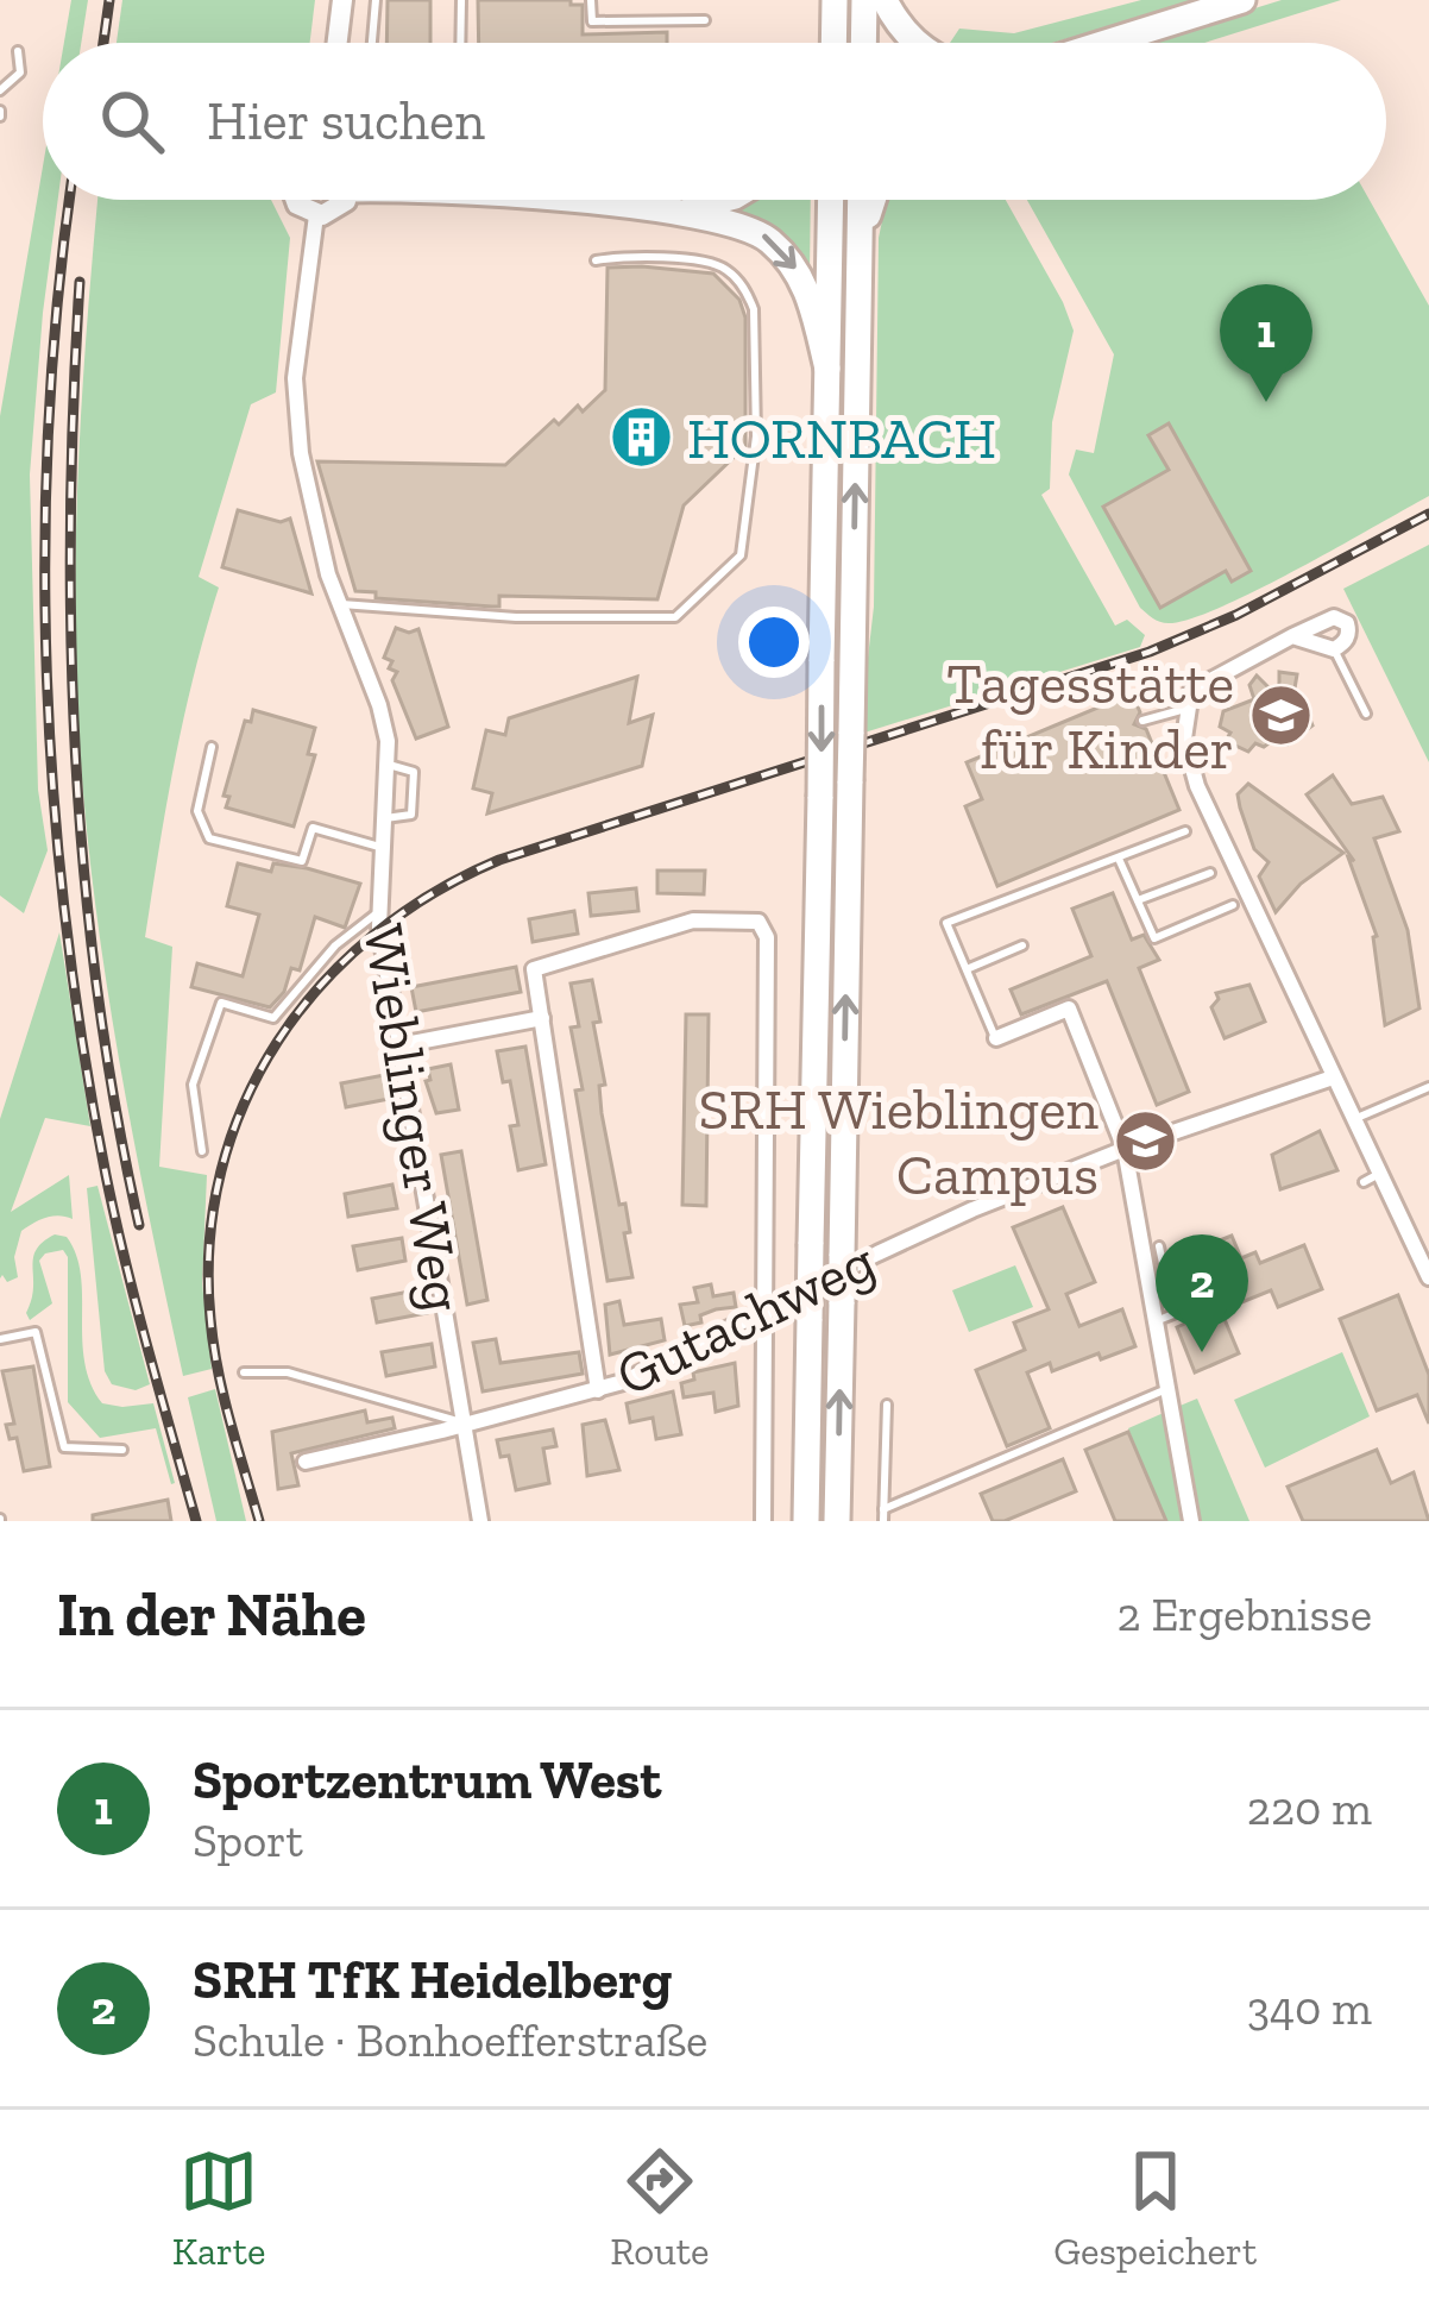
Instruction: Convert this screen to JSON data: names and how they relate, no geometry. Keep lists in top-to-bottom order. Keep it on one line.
{"streets":{"street":["Wieblinger Weg","Gutachweg"]},"crossings":[["Wieblinger Weg","Gutachweg"]],"places":{"building":["HORNBACH"],"school or university":["Tagesstätte für Kinder","SRH Wieblingen Campus"]},"page":{"search":"Hier suchen","pins":["1","2"],"heading":["In der Nähe","2 Ergebnisse"],"list":[{"mark":"1","name":"Sportzentrum West","note":"Sport","value":"220 m"},{"mark":"2","name":"SRH TfK Heidelberg","note":"Schule · Bonhoefferstraße","value":"340 m"}],"nav":["Karte","Route","Gespeichert"]}}
